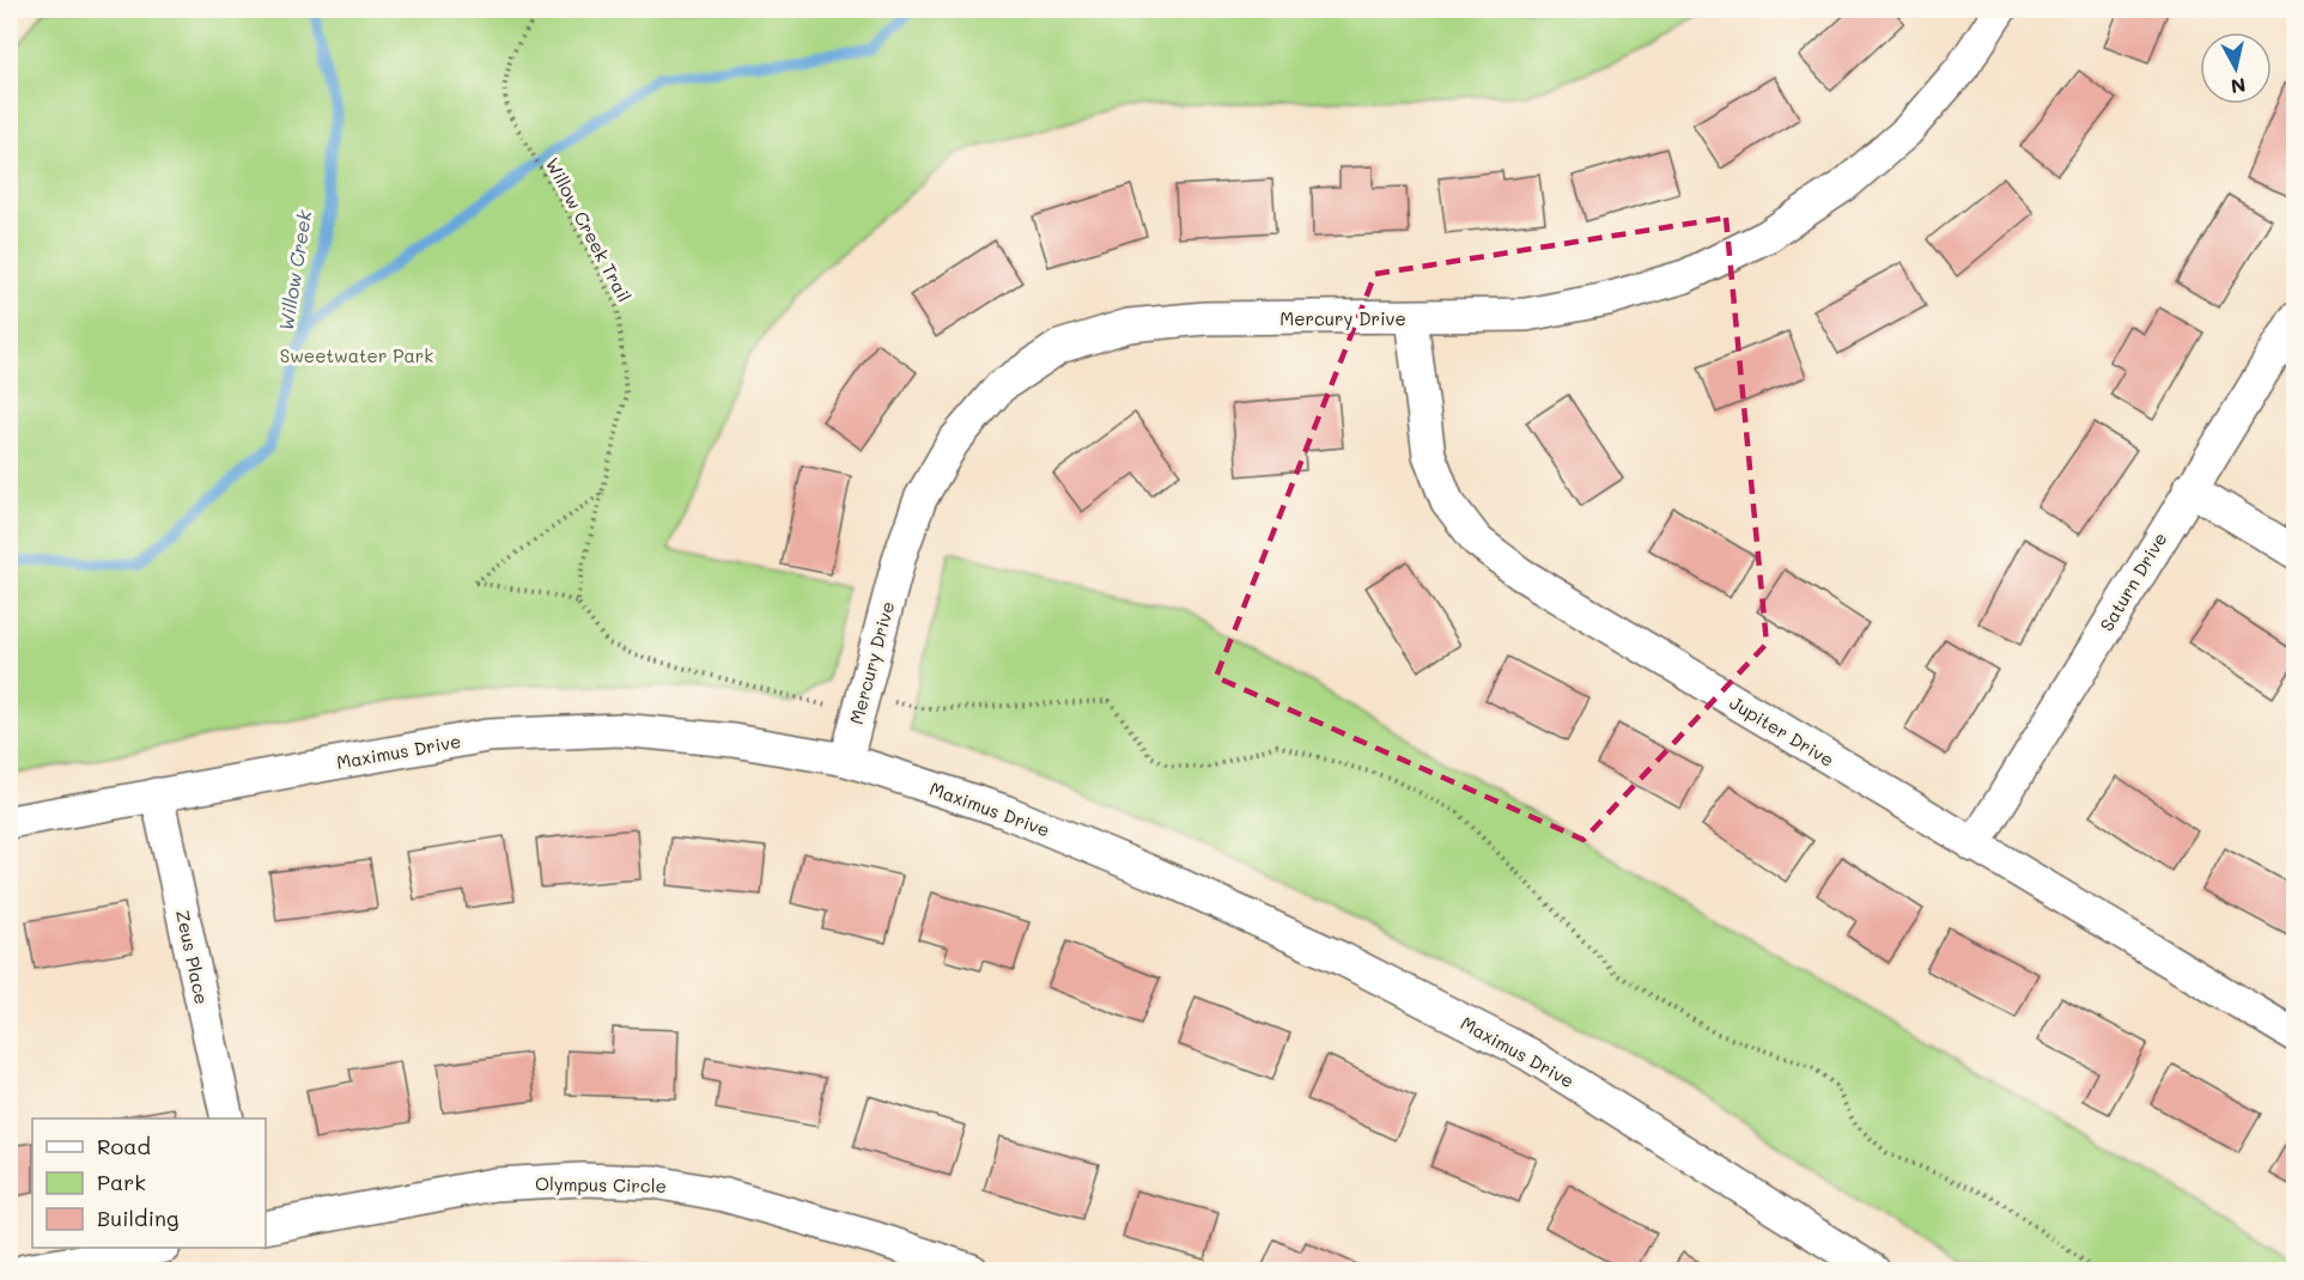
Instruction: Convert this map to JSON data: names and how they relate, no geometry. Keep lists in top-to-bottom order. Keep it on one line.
{"streets":{"street":["Mercury Drive","Saturn Drive","Jupiter Drive","Maximus Drive","Zeus Place","Olympus Circle"],"path":["Willow Creek Trail"]},"crossings":[["Mercury Drive","Jupiter Drive"],["Mercury Drive","Maximus Drive"],["Saturn Drive","Jupiter Drive"],["Maximus Drive","Zeus Place"]],"water":["Willow Creek"],"parks":["Sweetwater Park"],"legend":["Road","Park","Building"],"north":"bottom"}
